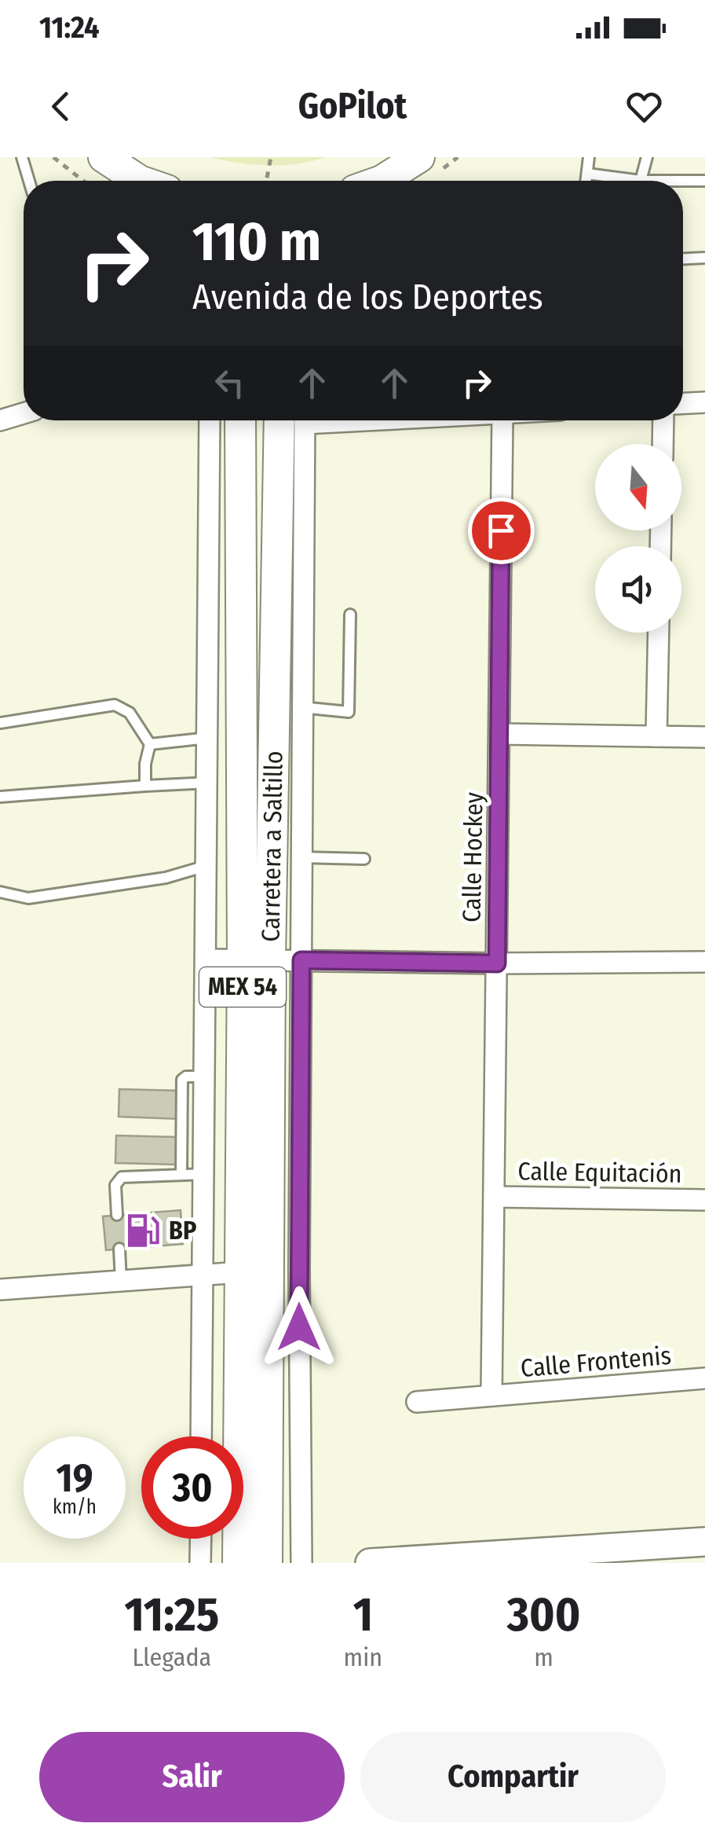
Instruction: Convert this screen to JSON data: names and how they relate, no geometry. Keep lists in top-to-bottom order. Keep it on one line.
{"streets":{"main road":["Carretera a Saltillo","MEX 54"],"street":["Calle Hockey","Calle Equitación","Calle Frontenis"]},"crossings":[["Calle Hockey","Calle Equitación"],["Calle Hockey","Calle Frontenis"]],"places":{"fuel station":["BP"]},"north":"bottom","page":{"status":"11:24","header":"GoPilot","turn":["110 m","Avenida de los Deportes"],"speed":"19 km/h","limit":"30","eta":["11:25","Llegada","1","min","300","m"],"buttons":["Salir","Compartir"]}}
